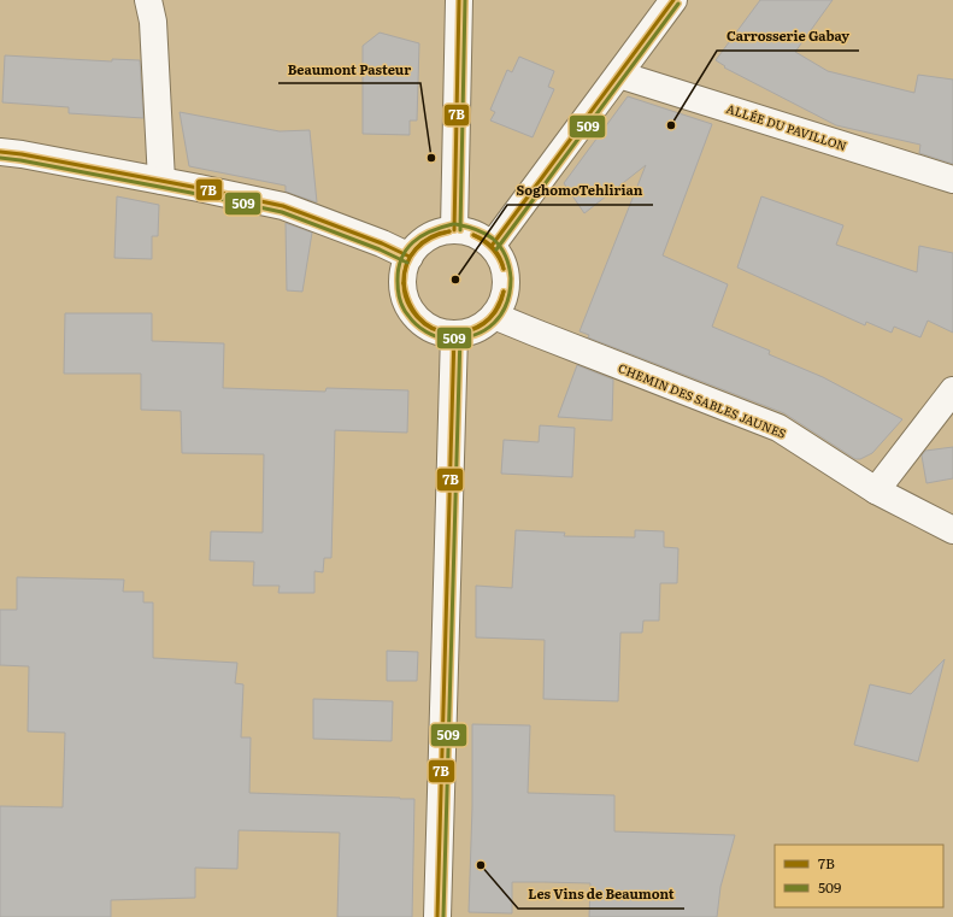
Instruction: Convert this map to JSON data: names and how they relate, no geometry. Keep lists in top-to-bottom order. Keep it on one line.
{"streets":{"street":["ALLÉE DU PAVILLON","CHEMIN DES SABLES JAUNES"]},"places":["Carrosserie Gabay","Beaumont Pasteur","SoghomoTehlirian","Les Vins de Beaumont"],"lines":["transit line 7B","transit line 509"],"legend":["7B","509"]}
